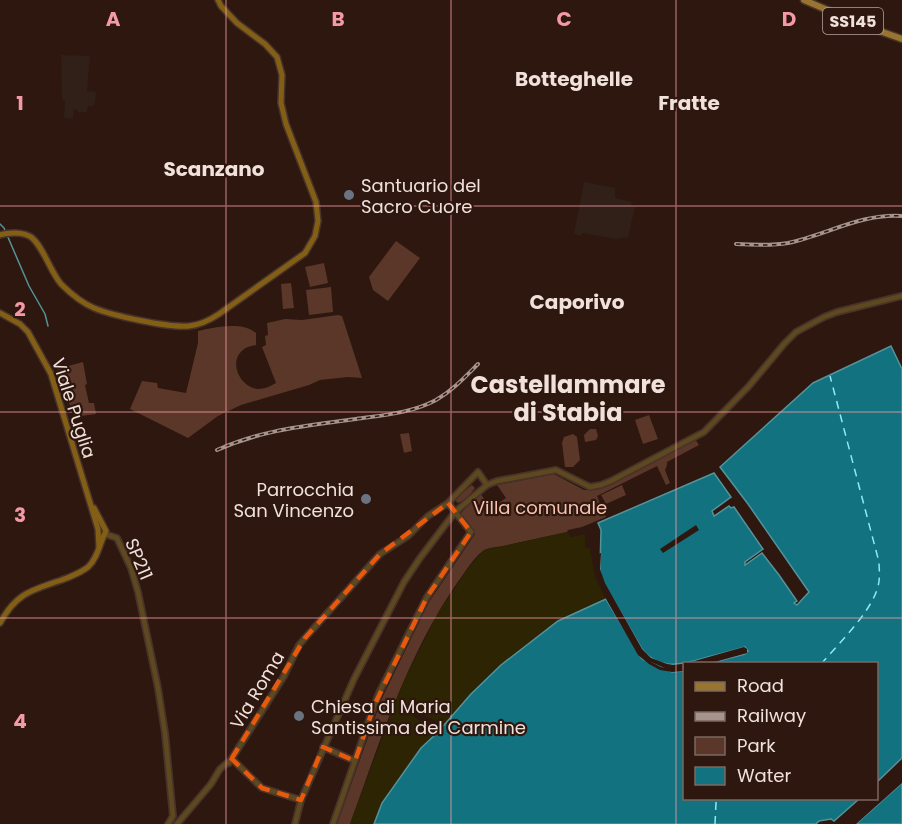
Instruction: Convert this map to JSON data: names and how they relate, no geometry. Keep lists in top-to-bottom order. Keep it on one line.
{"streets":{"main road":["SS145","Viale Puglia"],"street":["SP211","Via Roma"]},"crossings":[["Viale Puglia","SP211"]],"districts":["Botteghelle","Fratte","Scanzano","Caporivo","Castellammare di Stabia"],"parks":["Villa comunale"],"places":["Santuario del Sacro Cuore","Parrocchia San Vincenzo","Chiesa di Maria Santissima del Carmine"],"legend":["Road","Railway","Park","Water"],"grid":{"columns":["A","B","C","D"],"rows":["1","2","3","4"]}}
